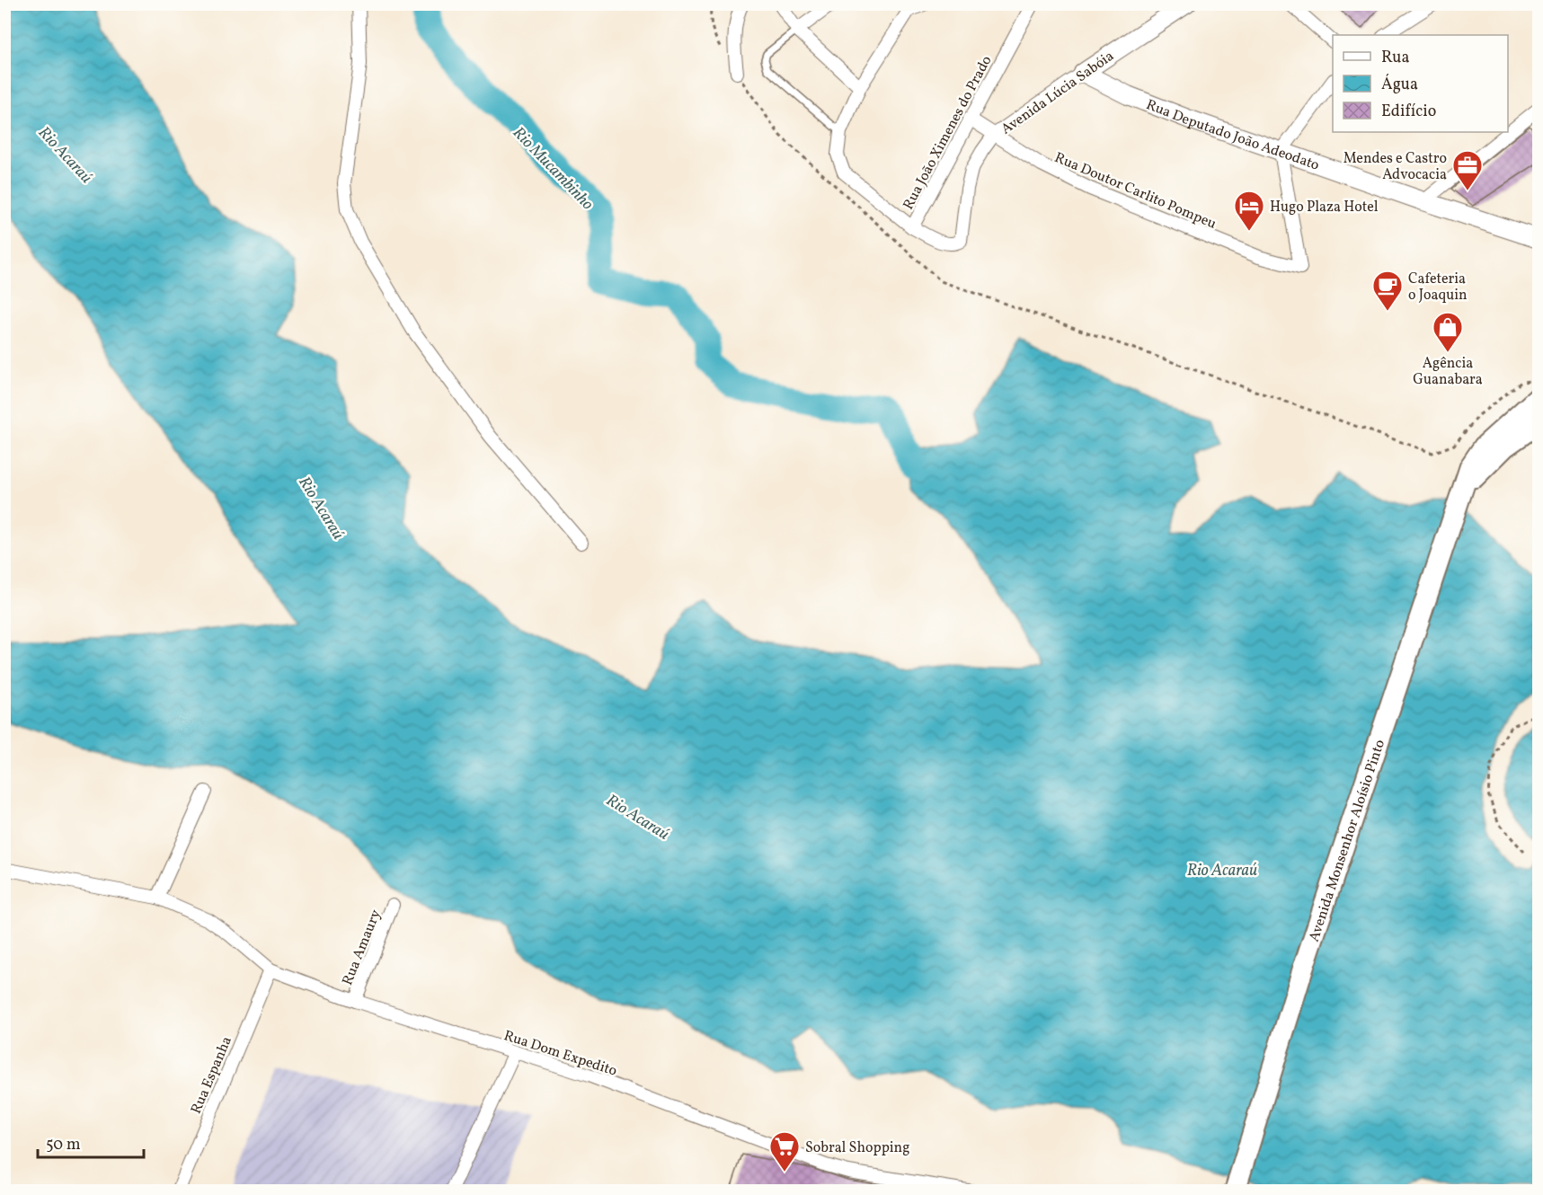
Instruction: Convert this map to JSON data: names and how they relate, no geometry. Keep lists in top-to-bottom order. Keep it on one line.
{"streets":{"main road":["Avenida Monsenhor Aloísio Pinto"],"street":["Avenida Lúcia Sabóia","Rua João Ximenes do Prado","Rua Deputado João Adeodato","Rua Doutor Carlito Pompeu","Rua Amaury","Rua Dom Expedito","Rua Espanha"]},"crossings":[["Avenida Lúcia Sabóia","Rua João Ximenes do Prado"],["Avenida Lúcia Sabóia","Rua Deputado João Adeodato"],["Avenida Lúcia Sabóia","Rua Doutor Carlito Pompeu"],["Rua João Ximenes do Prado","Rua Doutor Carlito Pompeu"],["Rua Deputado João Adeodato","Rua Doutor Carlito Pompeu"],["Rua Amaury","Rua Dom Expedito"],["Rua Dom Expedito","Rua Espanha"]],"water":["Rio Acaraú","Rio Mucambinho"],"places":{"office":["Mendes e Castro Advocacia"],"hotel":["Hugo Plaza Hotel"],"cafe":["Cafeteria o Joaquin"],"shop":["Agência Guanabara"],"supermarket":["Sobral Shopping"]},"legend":["Rua","Água","Edifício"],"scale_bar":"50 m"}
